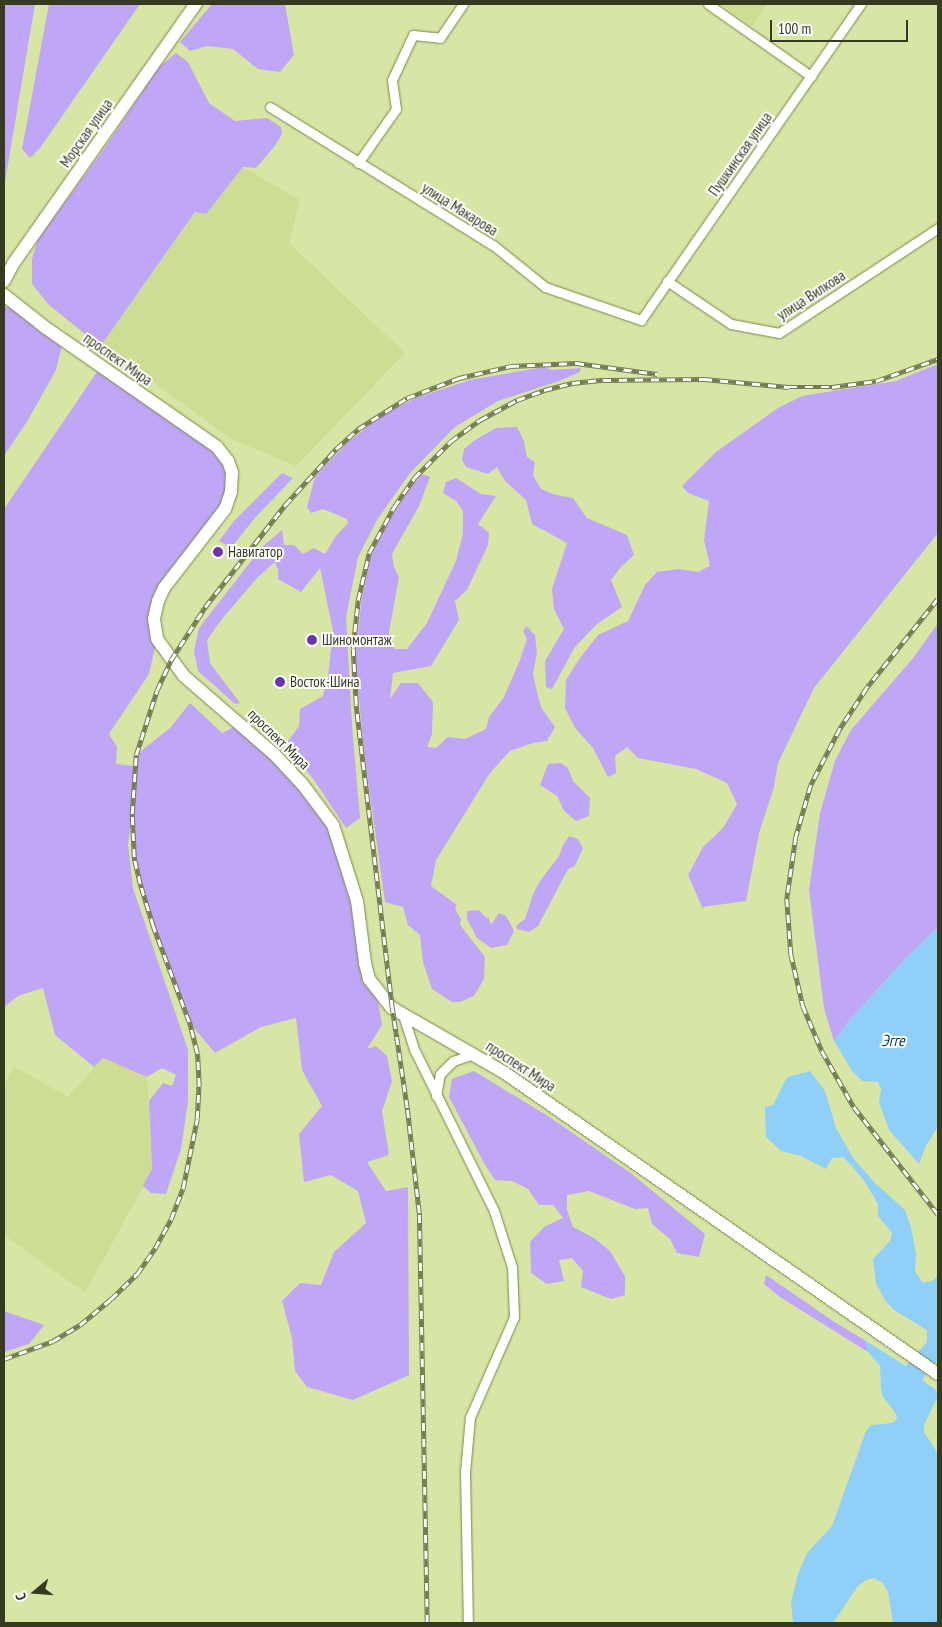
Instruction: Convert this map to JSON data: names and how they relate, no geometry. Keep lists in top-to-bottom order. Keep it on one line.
{"streets":{"main road":["Морская улица","проспект Мира"],"street":["Пушкинская улица","улица Макарова","улица Вилкова"]},"crossings":[["Пушкинская улица","улица Макарова"],["Пушкинская улица","улица Вилкова"]],"water":["Эгге"],"places":["Навигатор","Шиномонтаж","Восток-Шина"],"scale_bar":"100 m","north":"left"}
